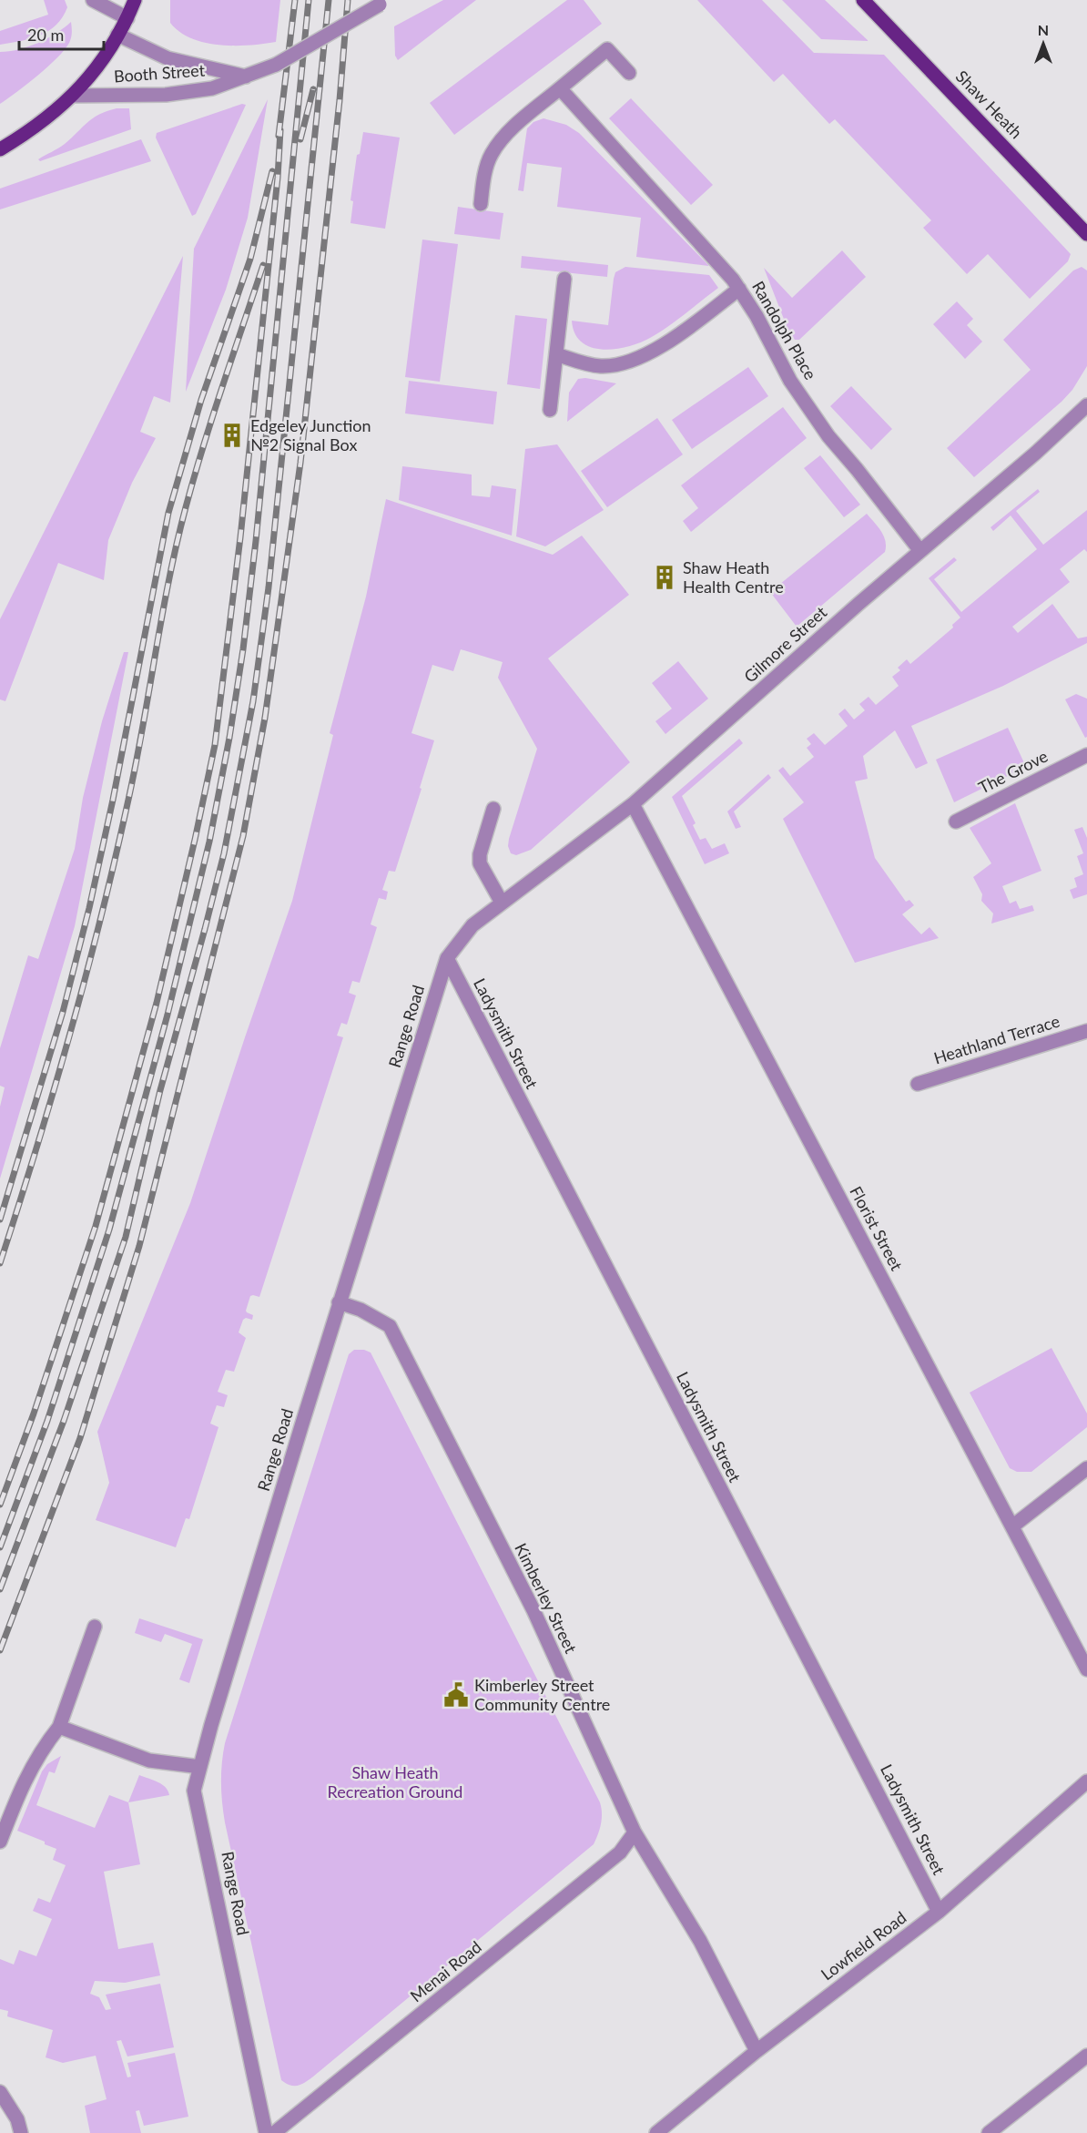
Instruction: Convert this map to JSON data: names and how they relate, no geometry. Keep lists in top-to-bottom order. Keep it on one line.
{"streets":{"main road":["Shaw Heath"],"street":["Booth Street","Randolph Place","Gilmore Street","The Grove","Range Road","Ladysmith Street","Heathland Terrace","Florist Street","Kimberley Street","Lowfield Road","Menai Road"]},"crossings":[["Randolph Place","Gilmore Street"],["Gilmore Street","Range Road"],["Gilmore Street","Florist Street"],["Range Road","Ladysmith Street"],["Range Road","Kimberley Street"],["Ladysmith Street","Lowfield Road"],["Kimberley Street","Lowfield Road"],["Kimberley Street","Menai Road"]],"parks":["Shaw Heath Recreation Ground"],"places":{"building":["Edgeley Junction №2 Signal Box","Shaw Heath Health Centre"],"public building":["Kimberley Street Community Centre"]},"scale_bar":"20 m","north":"top"}
